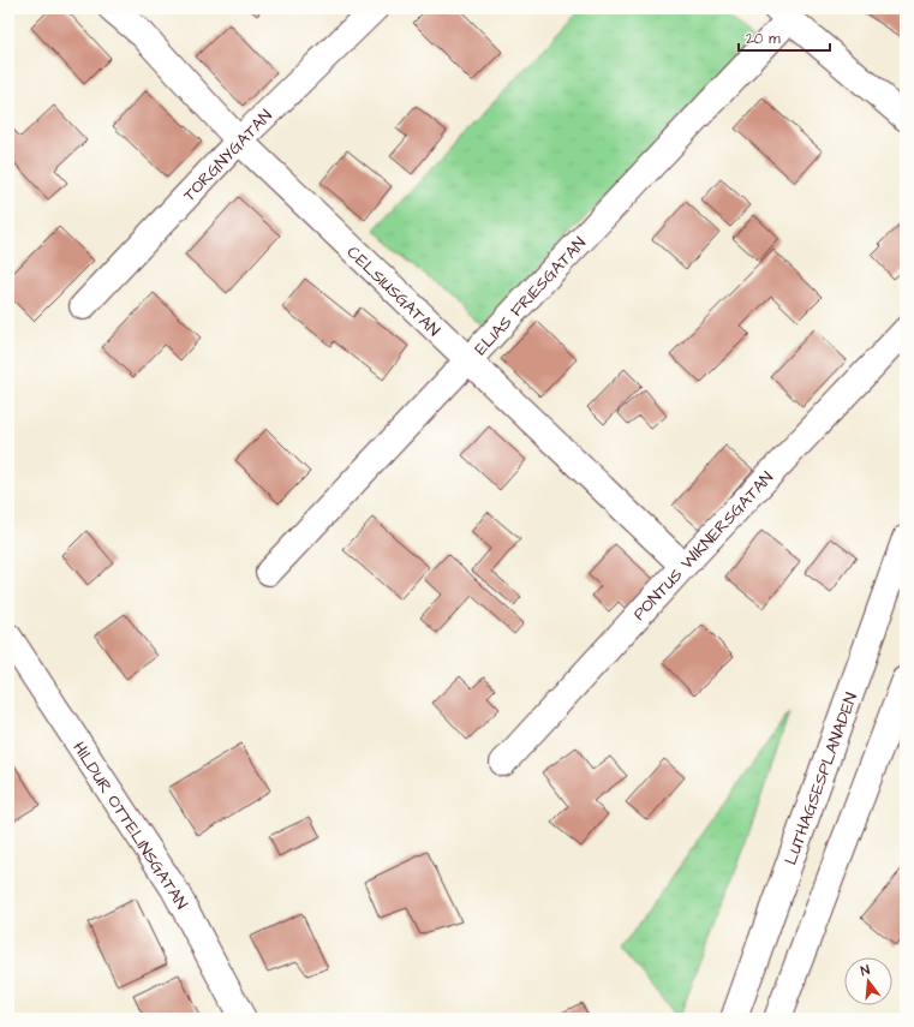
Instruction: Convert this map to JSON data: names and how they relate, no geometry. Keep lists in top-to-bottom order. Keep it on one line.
{"streets":{"street":["TORGNYGATAN","CELSIUSGATAN","ELIAS FRIESGATAN","PONTUS WIKNERSGATAN","LUTHAGSESPLANADEN","HILDUR OTTELINSGATAN"]},"crossings":[["TORGNYGATAN","CELSIUSGATAN"],["CELSIUSGATAN","ELIAS FRIESGATAN"],["CELSIUSGATAN","PONTUS WIKNERSGATAN"]],"scale_bar":"20 m","north":"top"}
